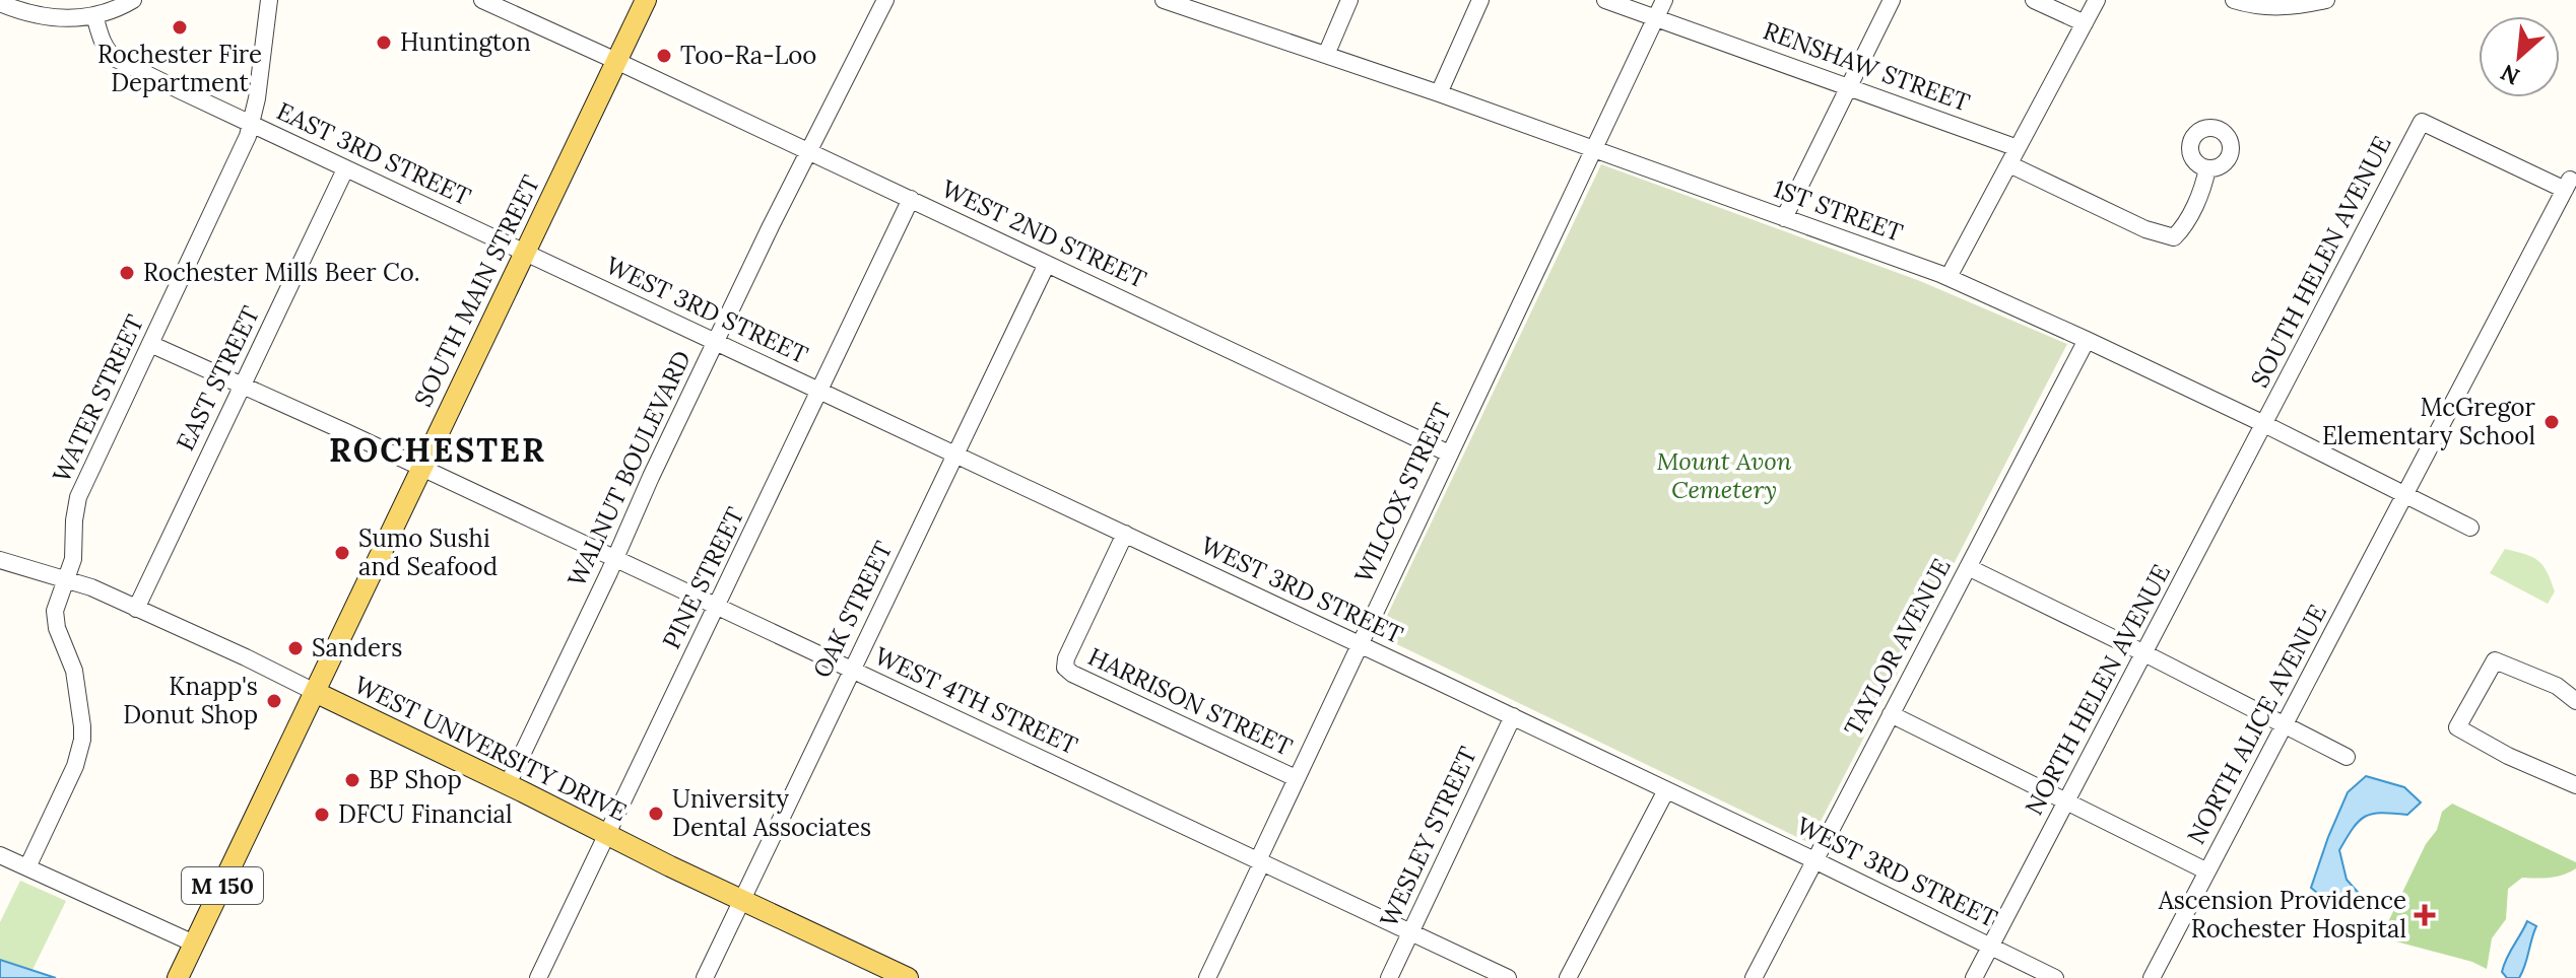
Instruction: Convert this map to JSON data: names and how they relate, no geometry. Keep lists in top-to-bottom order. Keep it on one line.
{"streets":{"main road":["SOUTH MAIN STREET","WEST UNIVERSITY DRIVE","M 150"],"street":["RENSHAW STREET","EAST 3RD STREET","1ST STREET","WEST 2ND STREET","SOUTH HELEN AVENUE","WEST 3RD STREET","EAST STREET","WATER STREET","WALNUT BOULEVARD","WILCOX STREET","PINE STREET","OAK STREET","TAYLOR AVENUE","NORTH HELEN AVENUE","WEST 4TH STREET","HARRISON STREET","NORTH ALICE AVENUE","WESLEY STREET"]},"crossings":[["RENSHAW STREET","WILCOX STREET"],["EAST 3RD STREET","SOUTH MAIN STREET"],["EAST 3RD STREET","WEST 3RD STREET"],["EAST 3RD STREET","EAST STREET"],["EAST 3RD STREET","WATER STREET"],["1ST STREET","SOUTH HELEN AVENUE"],["1ST STREET","WILCOX STREET"],["1ST STREET","TAYLOR AVENUE"],["1ST STREET","NORTH HELEN AVENUE"],["1ST STREET","NORTH ALICE AVENUE"],["WEST 2ND STREET","SOUTH MAIN STREET"],["WEST 2ND STREET","WALNUT BOULEVARD"],["WEST 2ND STREET","WILCOX STREET"],["WEST 2ND STREET","PINE STREET"],["WEST 2ND STREET","OAK STREET"],["SOUTH HELEN AVENUE","NORTH HELEN AVENUE"],["SOUTH HELEN AVENUE","NORTH ALICE AVENUE"],["SOUTH MAIN STREET","WEST 3RD STREET"],["SOUTH MAIN STREET","WEST 4TH STREET"],["SOUTH MAIN STREET","WEST UNIVERSITY DRIVE"],["SOUTH MAIN STREET","M 150"],["WEST 3RD STREET","WALNUT BOULEVARD"],["WEST 3RD STREET","WILCOX STREET"],["WEST 3RD STREET","PINE STREET"],["WEST 3RD STREET","OAK STREET"],["WEST 3RD STREET","TAYLOR AVENUE"],["WEST 3RD STREET","NORTH HELEN AVENUE"],["WEST 3RD STREET","HARRISON STREET"],["WEST 3RD STREET","WESLEY STREET"],["EAST STREET","WEST 4TH STREET"],["WATER STREET","WEST 4TH STREET"],["WALNUT BOULEVARD","WEST 4TH STREET"],["WALNUT BOULEVARD","WEST UNIVERSITY DRIVE"],["WILCOX STREET","WEST 4TH STREET"],["WILCOX STREET","HARRISON STREET"],["PINE STREET","WEST 4TH STREET"],["PINE STREET","WEST UNIVERSITY DRIVE"],["OAK STREET","WEST 4TH STREET"],["OAK STREET","WEST UNIVERSITY DRIVE"],["WEST 4TH STREET","WESLEY STREET"],["WEST UNIVERSITY DRIVE","M 150"]],"districts":["ROCHESTER"],"parks":["Mount Avon Cemetery"],"places":{"other":["Rochester Fire Department","Huntington","Too-Ra-Loo","Rochester Mills Beer Co.","McGregor Elementary School","Sumo Sushi and Seafood","Sanders","Knapp's Donut Shop","BP Shop","University Dental Associates","DFCU Financial"],"health":["Ascension Providence Rochester Hospital"]},"north":"bottom left"}
